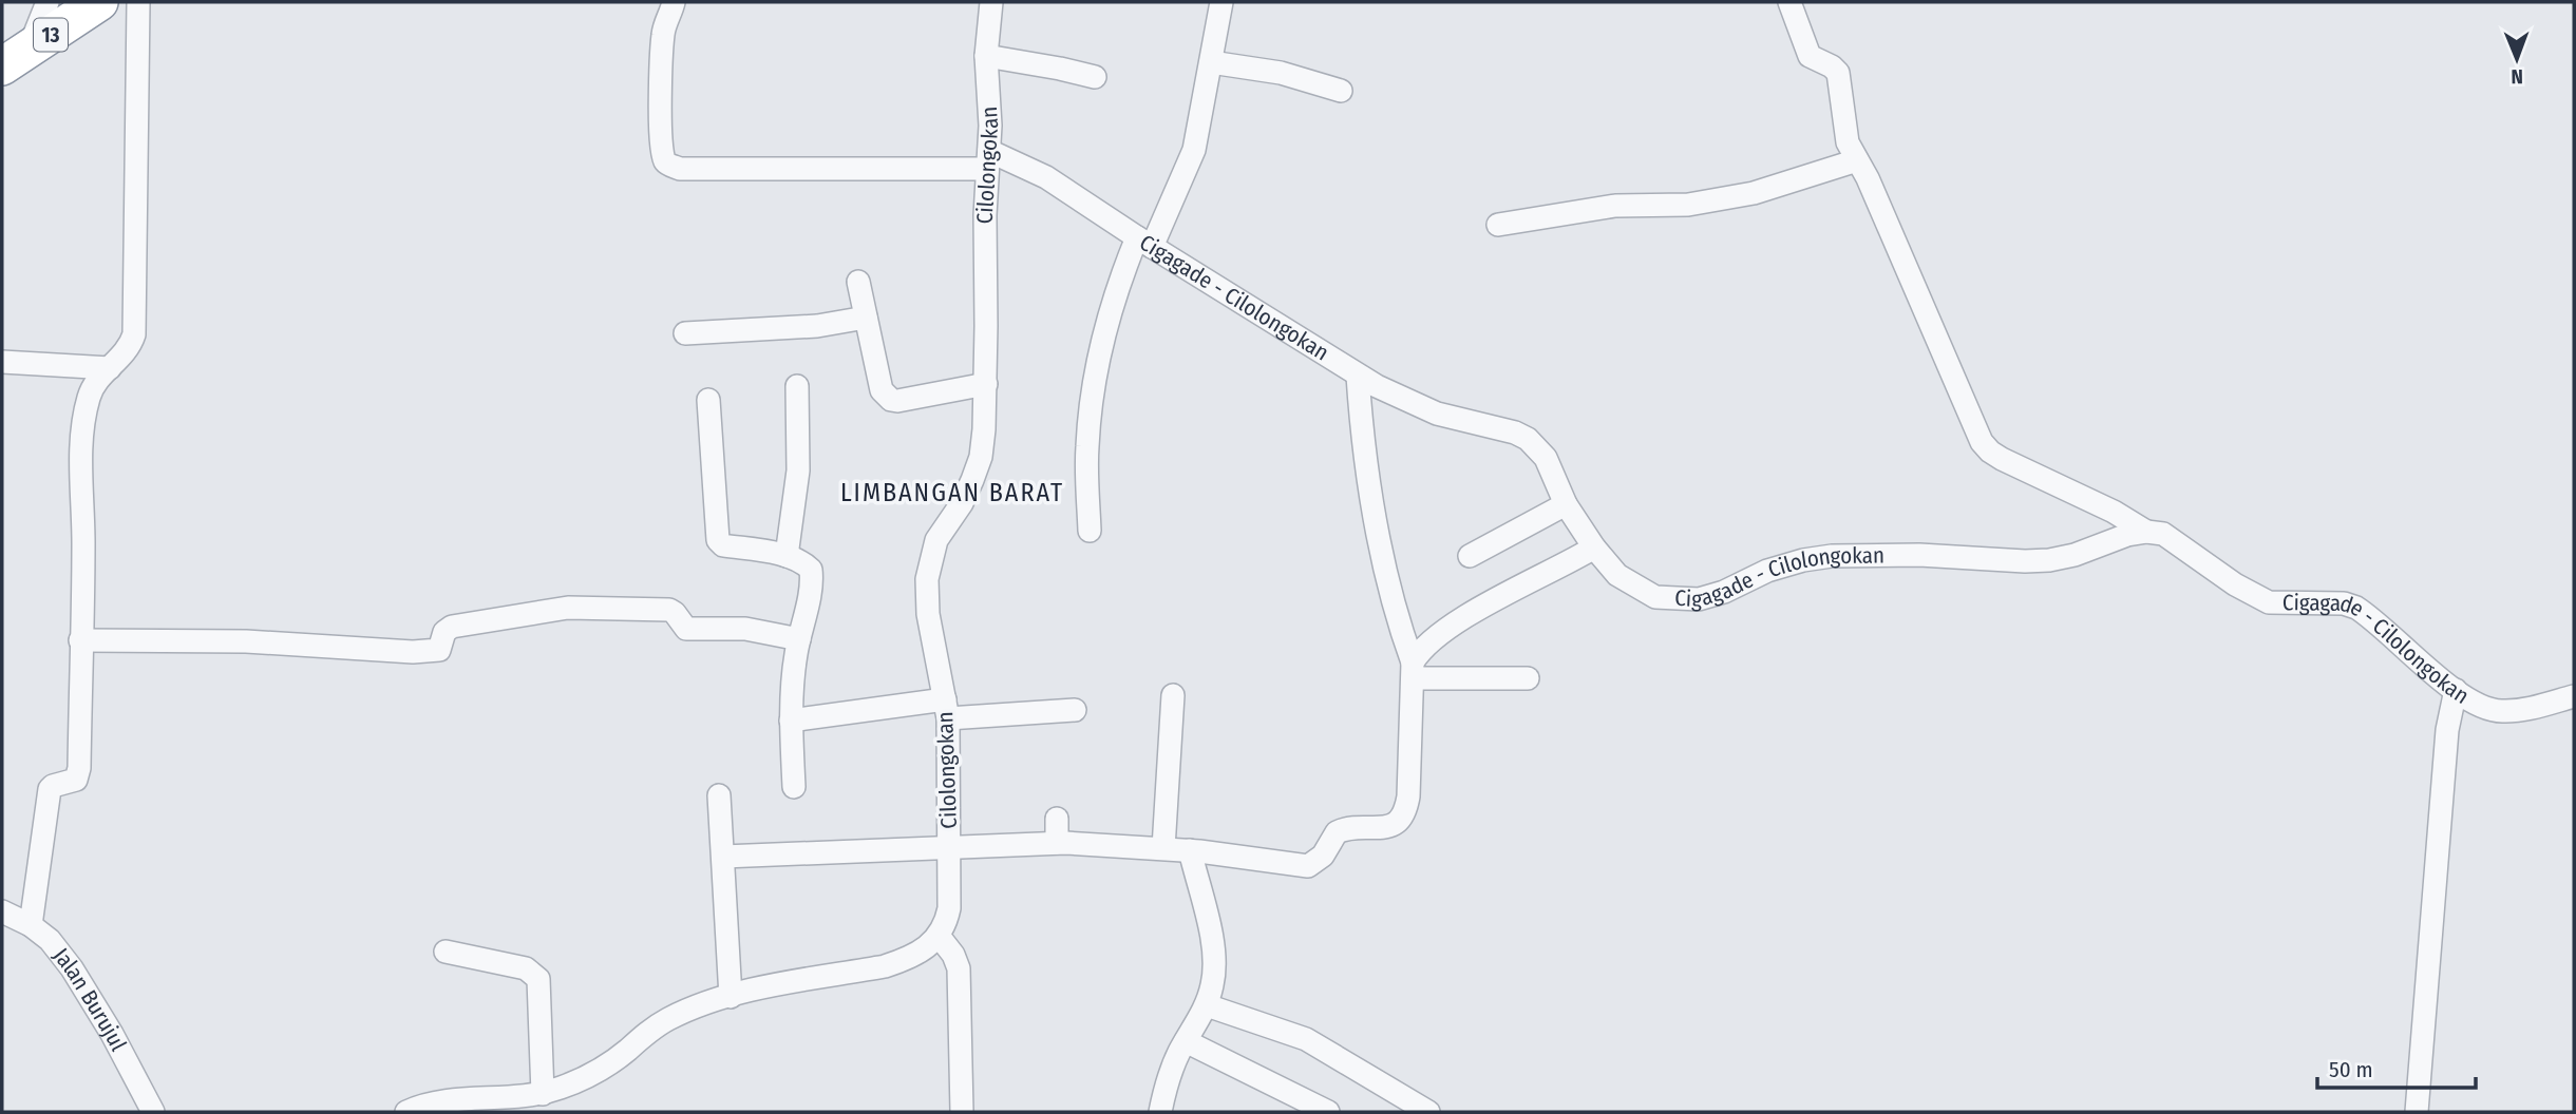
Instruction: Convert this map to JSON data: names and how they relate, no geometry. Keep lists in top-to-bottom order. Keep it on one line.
{"streets":{"highway":["13"],"street":["Cilolongokan","Cigagade - Cilolongokan","Jalan Burujul"]},"crossings":[["Cilolongokan","Cigagade - Cilolongokan"]],"districts":["LIMBANGAN BARAT"],"scale_bar":"50 m","north":"bottom"}
